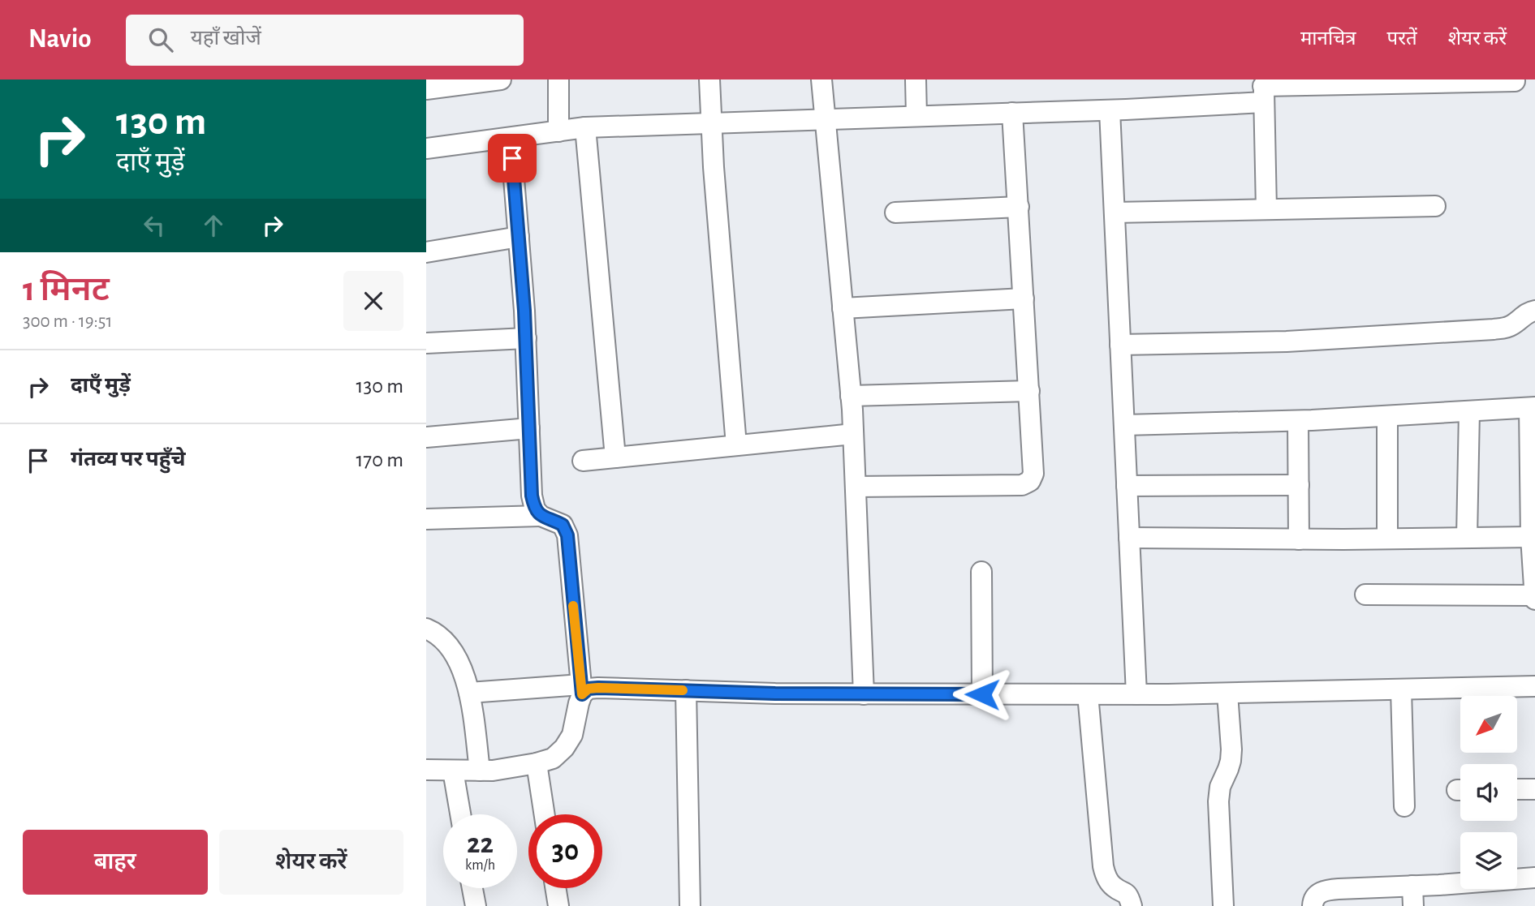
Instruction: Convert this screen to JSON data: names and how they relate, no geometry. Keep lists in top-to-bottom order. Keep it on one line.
{"north":"bottom left","page":{"header":"Navio","search":"यहाँ खोजें","nav":["मानचित्र","परतें","शेयर करें"],"turn":["130 m","दाएँ मुड़ें"],"heading":["1 मिनट","300 m · 19:51"],"list":[{"name":"दाएँ मुड़ें","value":"130 m"},{"name":"गंतव्य पर पहुँचे","value":"170 m"}],"speed":"22 km/h","limit":"30","buttons":["बाहर","शेयर करें"]}}
